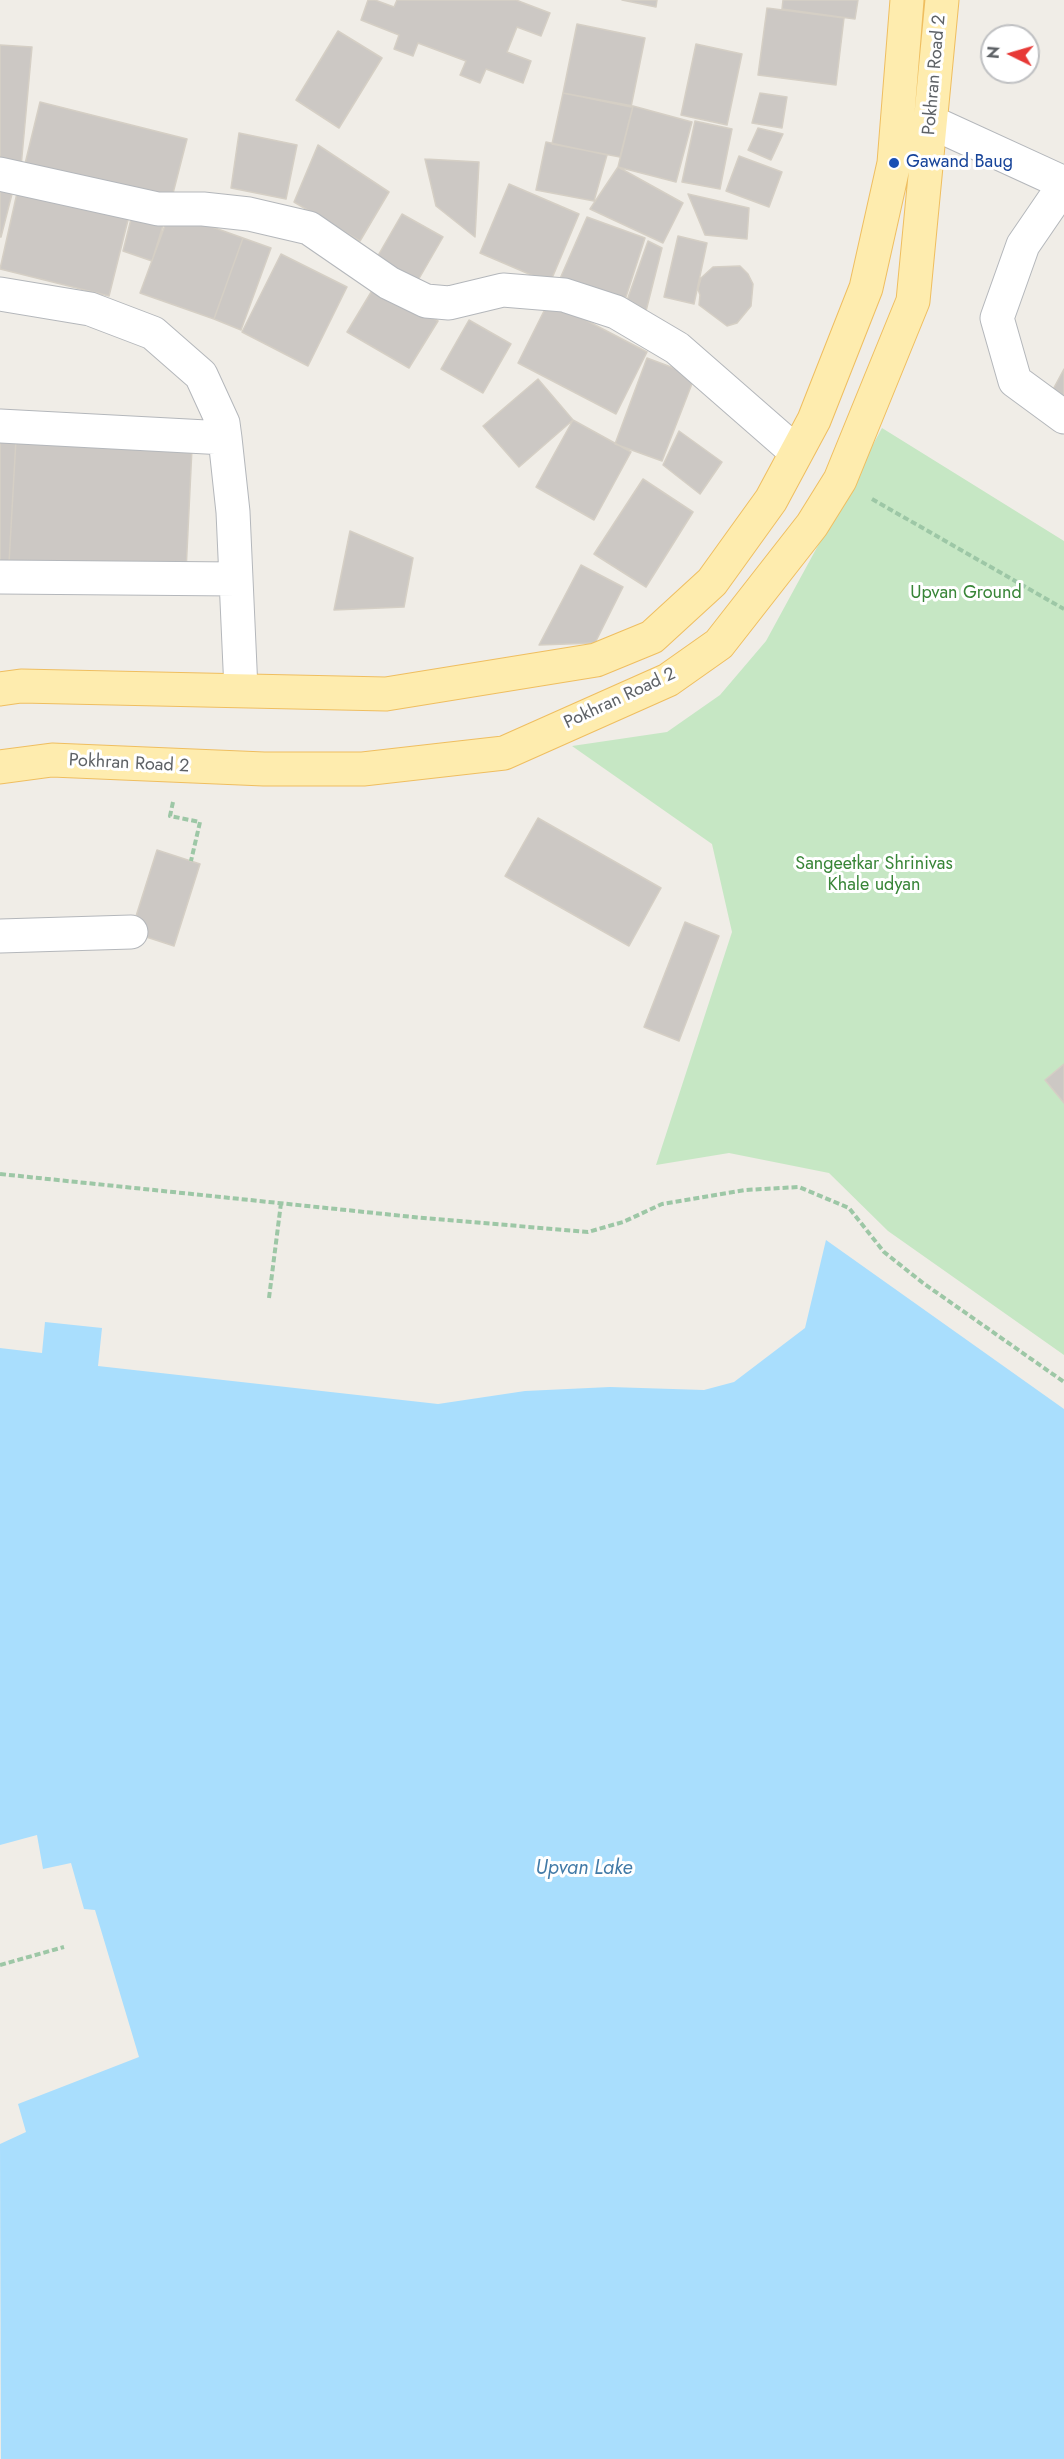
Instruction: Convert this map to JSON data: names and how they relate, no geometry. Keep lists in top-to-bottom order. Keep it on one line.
{"streets":{"main road":["Pokhran Road 2"]},"water":["Upvan Lake"],"parks":["Upvan Ground","Sangeetkar Shrinivas Khale udyan"],"places":["Gawand Baug"],"north":"left"}
